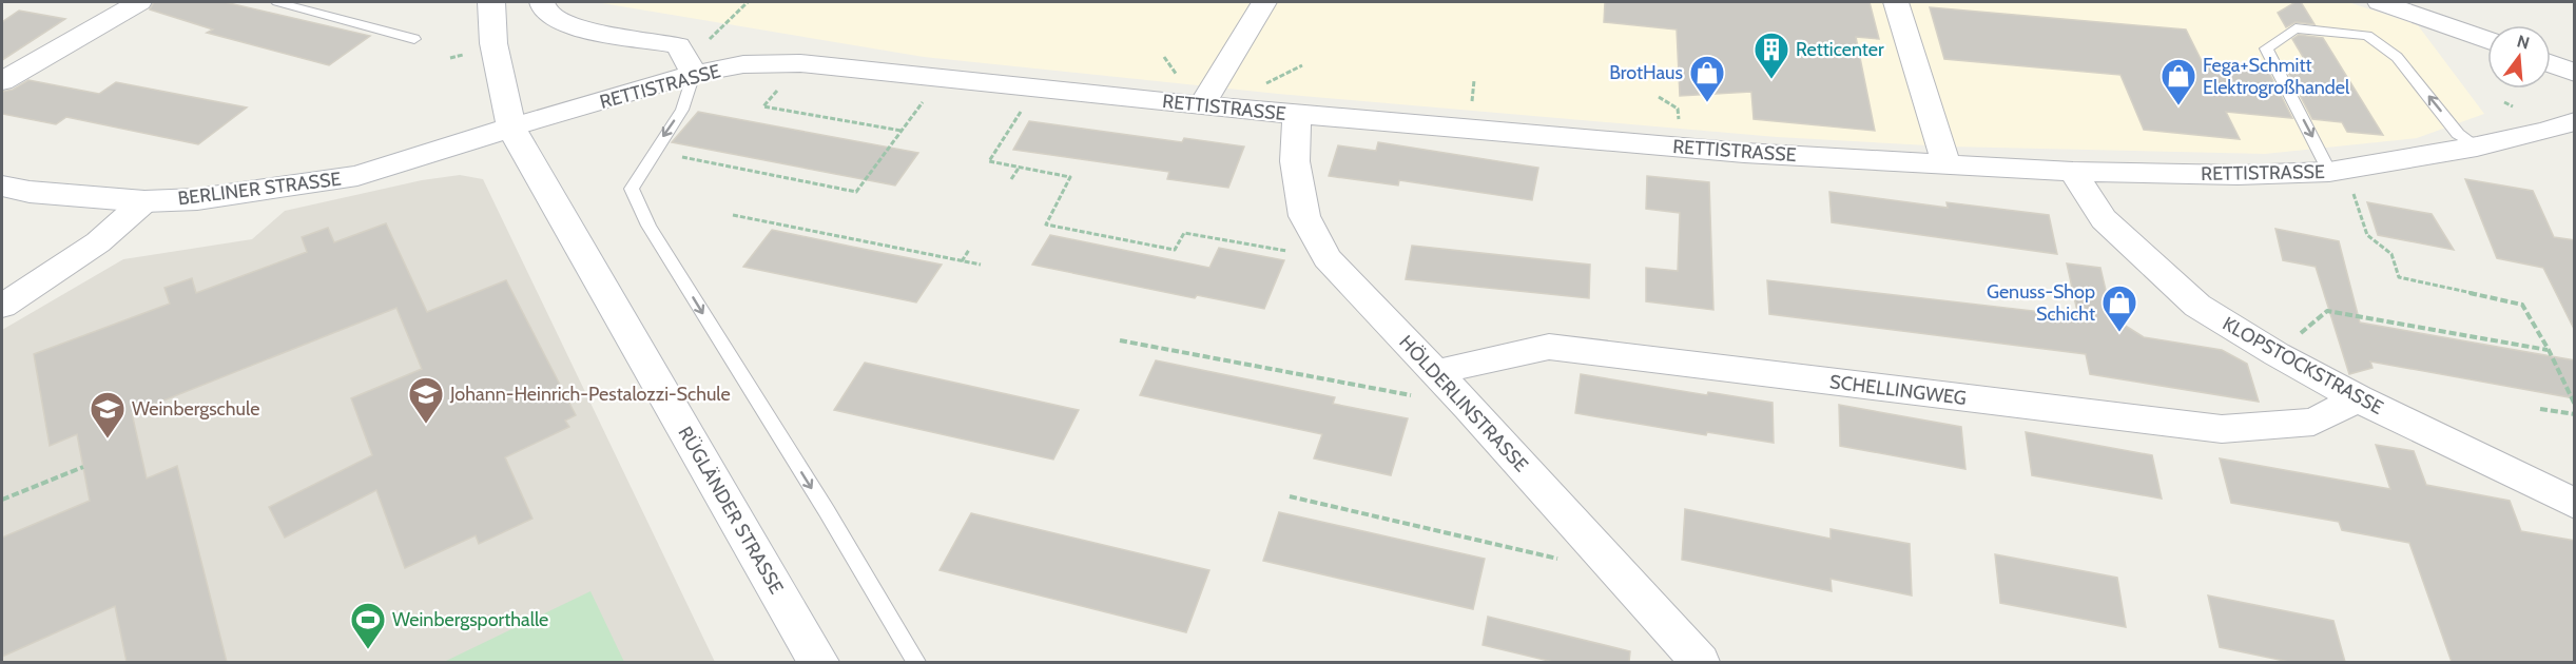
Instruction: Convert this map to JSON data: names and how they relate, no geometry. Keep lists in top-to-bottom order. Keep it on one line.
{"streets":{"main road":["BERLINER STRASSE","RÜGLÄNDER STRASSE"],"street":["RETTISTRASSE","KLOPSTOCKSTRASSE","SCHELLINGWEG","HÖLDERLINSTRASSE"]},"crossings":[["RETTISTRASSE","BERLINER STRASSE"],["RETTISTRASSE","KLOPSTOCKSTRASSE"],["RETTISTRASSE","HÖLDERLINSTRASSE"],["RETTISTRASSE","RÜGLÄNDER STRASSE"],["BERLINER STRASSE","RÜGLÄNDER STRASSE"],["KLOPSTOCKSTRASSE","SCHELLINGWEG"],["SCHELLINGWEG","HÖLDERLINSTRASSE"]],"places":{"building":["Retticenter"],"shop":["BrotHaus","Fega+Schmitt Elektrogroßhandel","Genuss-Shop Schicht"],"school or university":["Johann-Heinrich-Pestalozzi-Schule","Weinbergschule"],"sports":["Weinbergsporthalle"]},"north":"top"}
